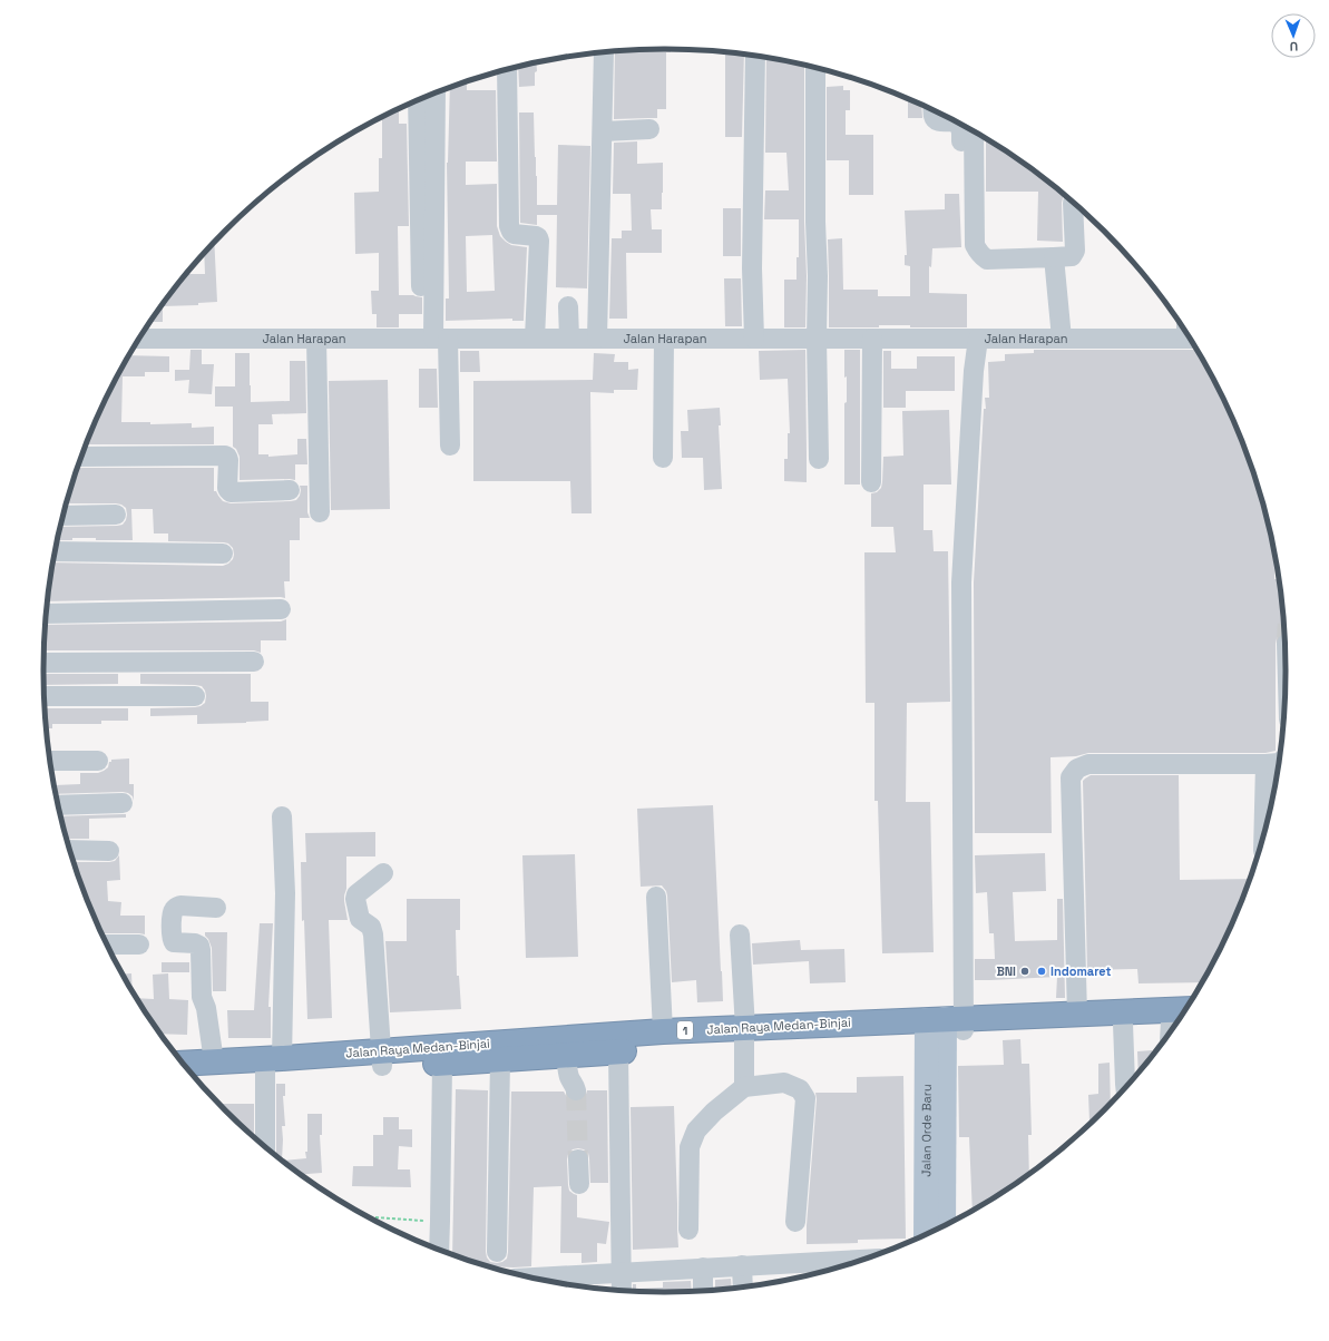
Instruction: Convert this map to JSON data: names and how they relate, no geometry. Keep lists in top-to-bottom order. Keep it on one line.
{"streets":{"highway":["Jalan Raya Medan-Binjai","1"],"main road":["Jalan Orde Baru"],"street":["Jalan Harapan"]},"crossings":[["Jalan Raya Medan-Binjai","Jalan Orde Baru"]],"places":["BNI","Indomaret"],"north":"bottom"}
